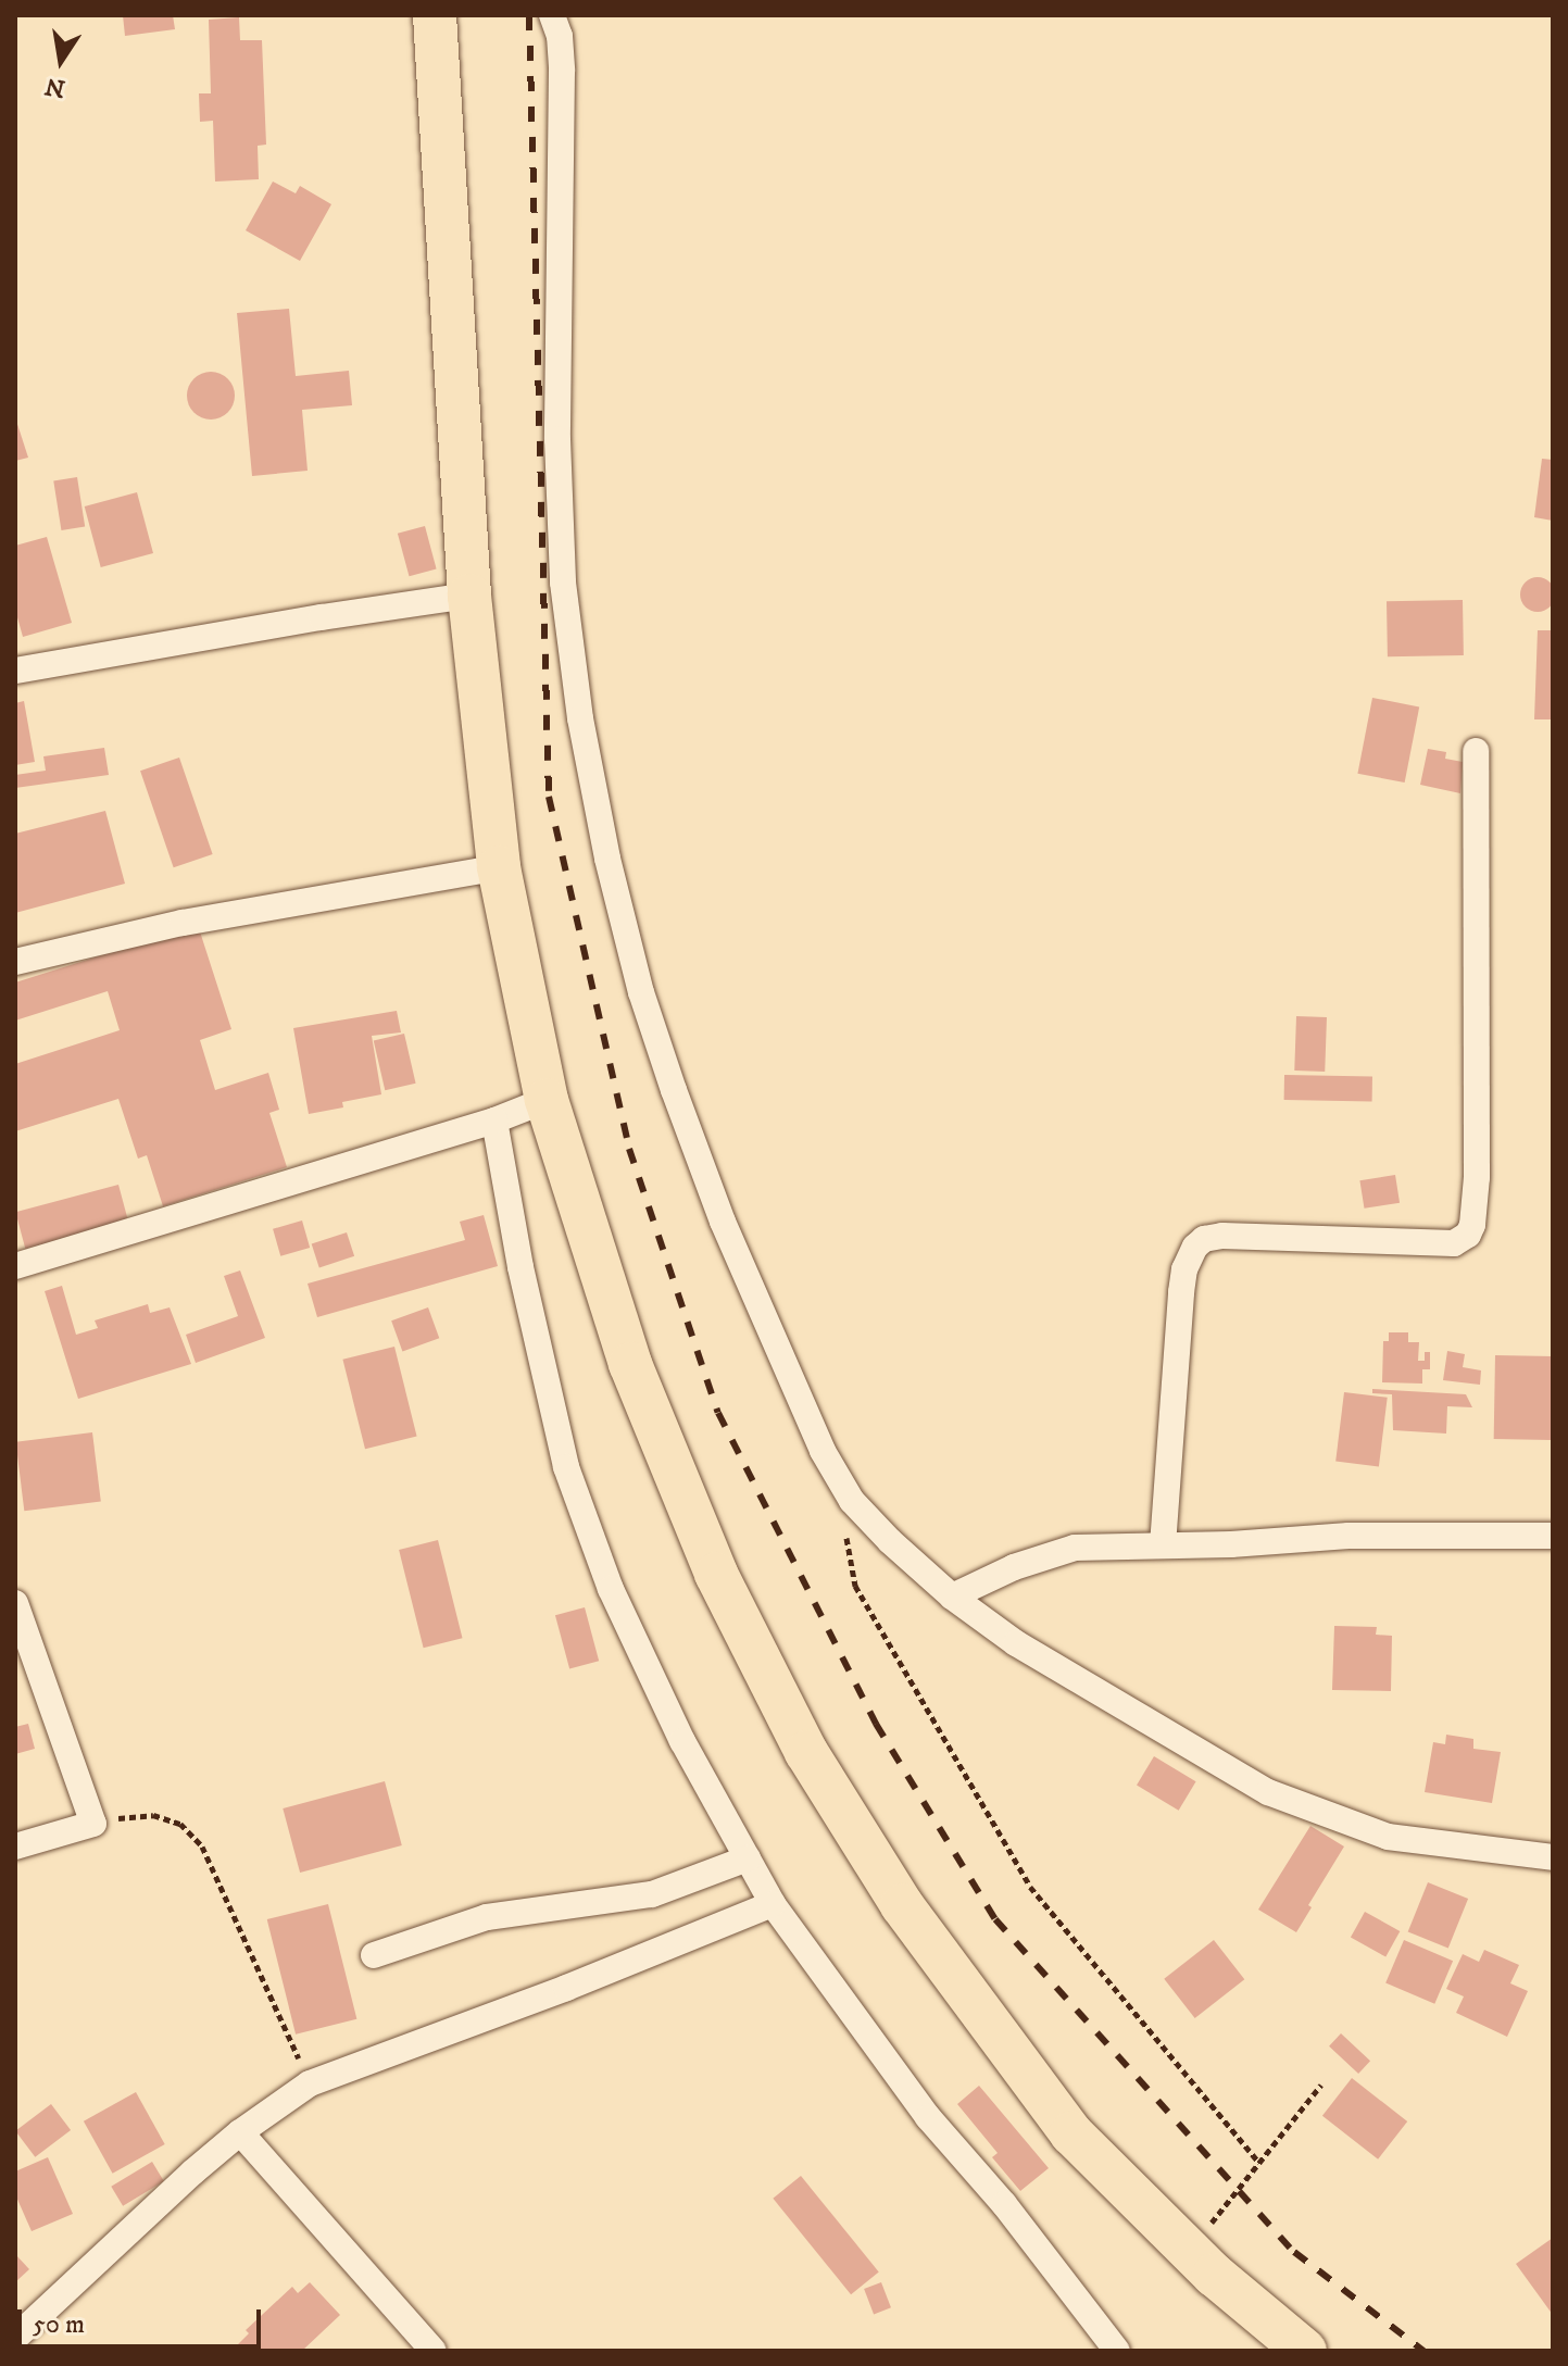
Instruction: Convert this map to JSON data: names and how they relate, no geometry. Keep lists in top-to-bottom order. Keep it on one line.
{"scale_bar":"50 m","north":"bottom"}
